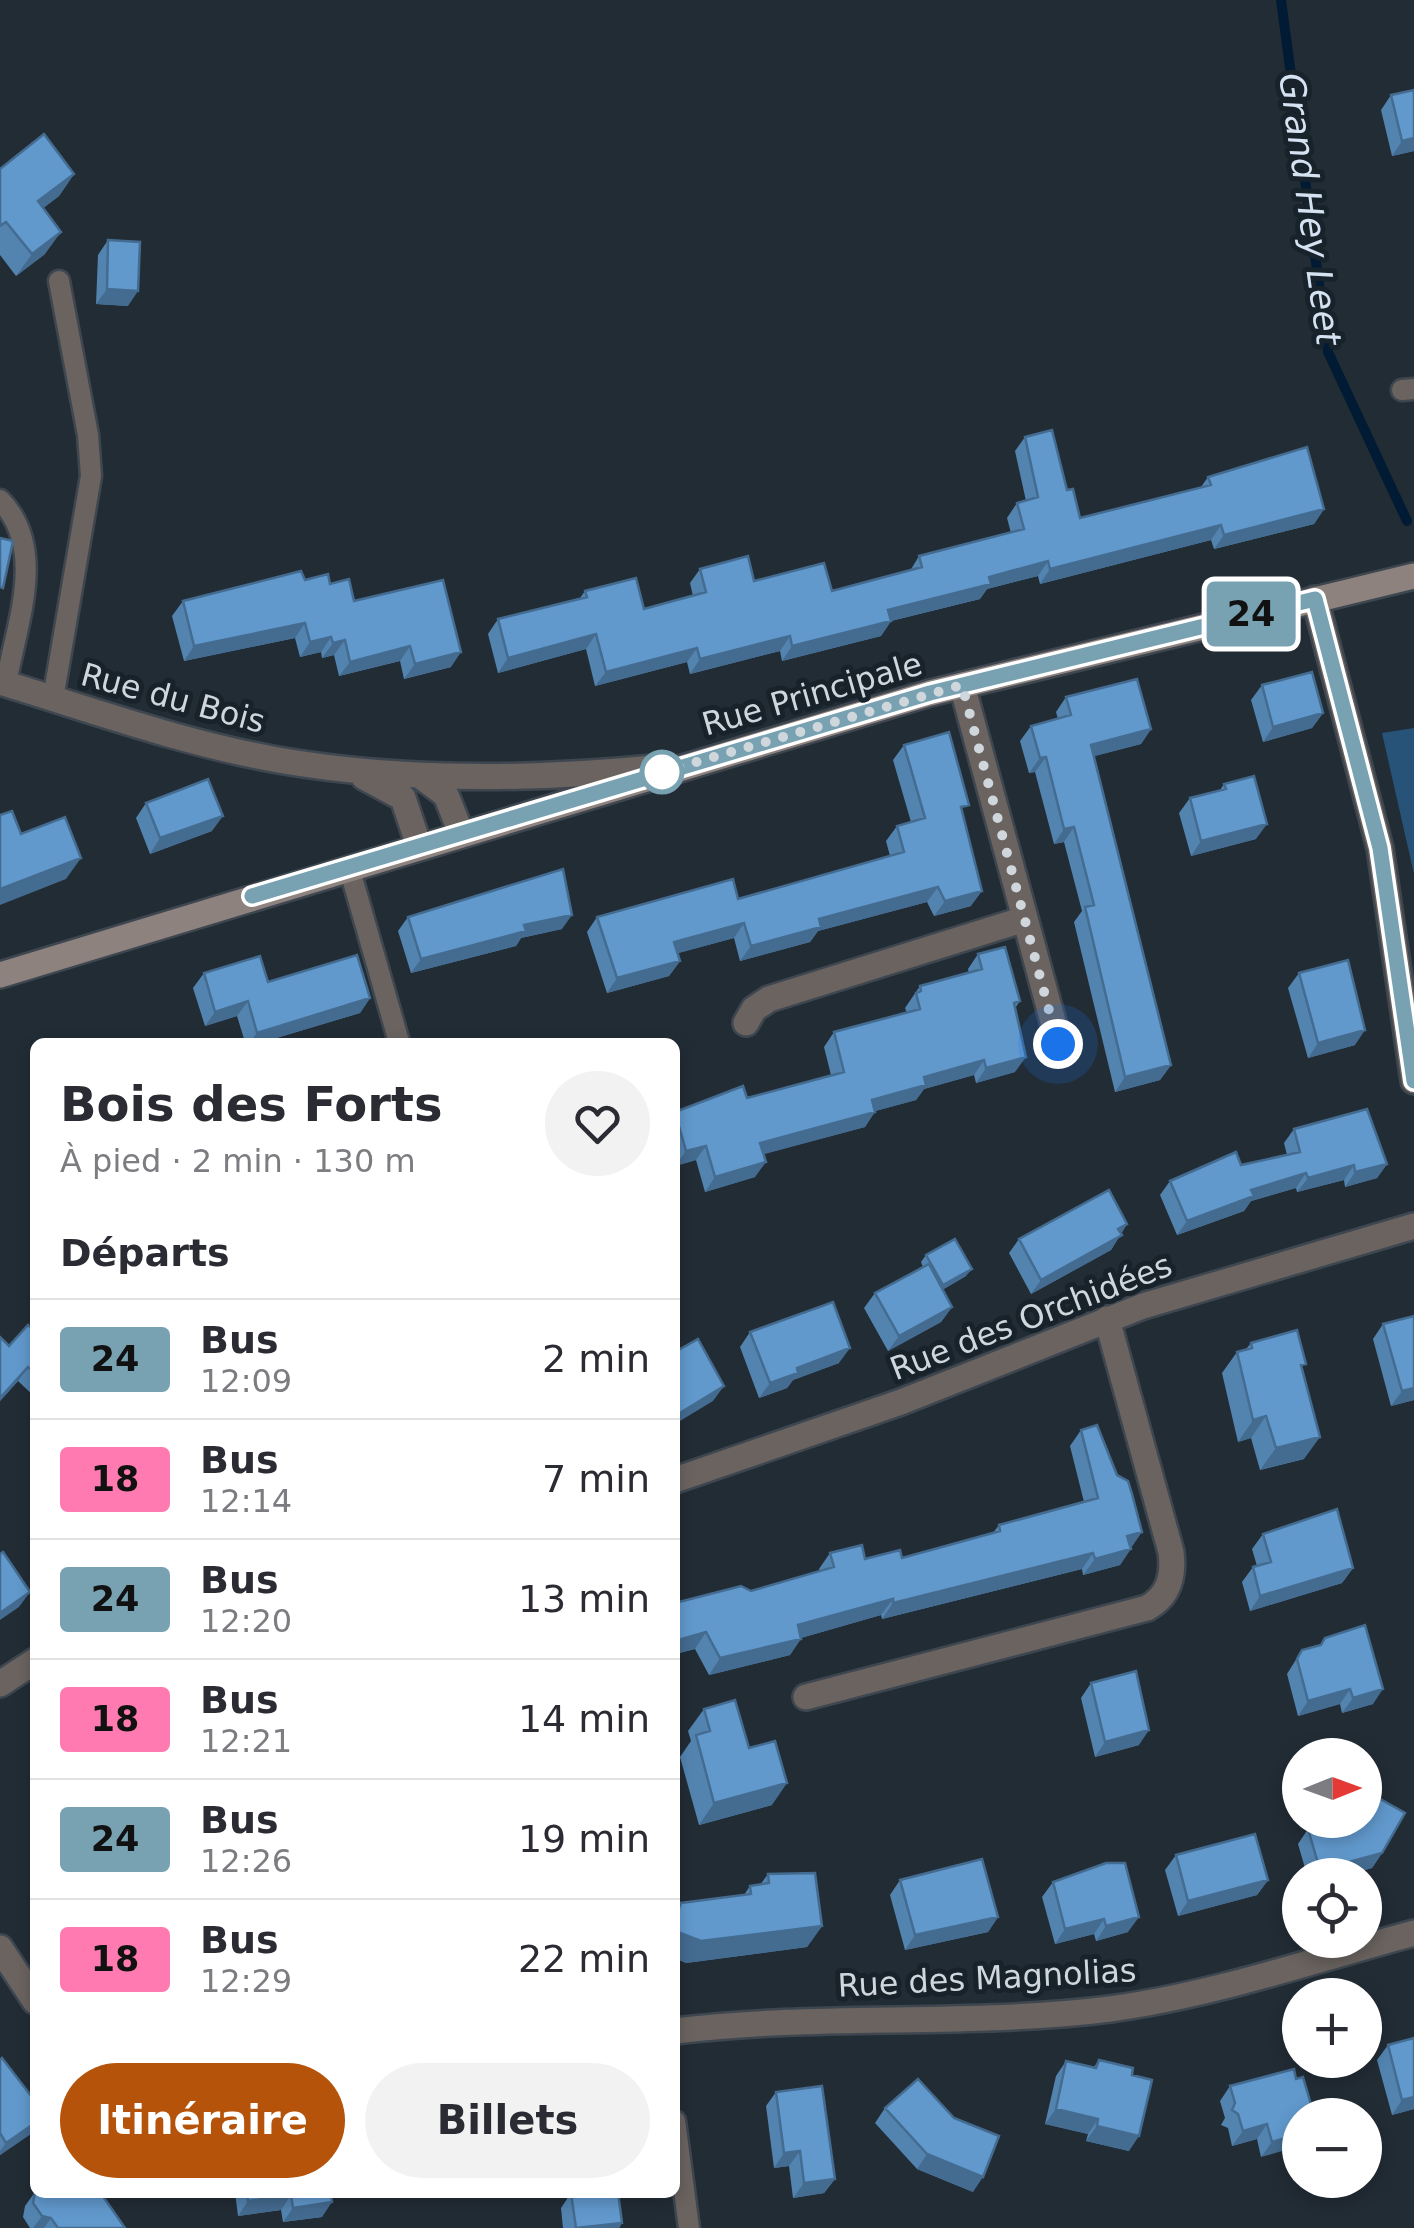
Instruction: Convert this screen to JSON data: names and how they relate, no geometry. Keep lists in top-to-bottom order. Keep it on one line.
{"streets":{"street":["Rue Principale","Rue du Bois","Rue des Orchidées","Rue des Magnolias"]},"crossings":[["Rue Principale","Rue du Bois"]],"water":["Grand Hey Leet"],"lines":["bus line 24"],"north":"right","page":{"on_map":"24","heading":[["Bois des Forts","À pied · 2 min · 130 m"],"Départs"],"list":[{"mark":"24","name":"Bus","note":"12:09","value":"2 min"},{"mark":"18","name":"Bus","note":"12:14","value":"7 min"},{"mark":"24","name":"Bus","note":"12:20","value":"13 min"},{"mark":"18","name":"Bus","note":"12:21","value":"14 min"},{"mark":"24","name":"Bus","note":"12:26","value":"19 min"},{"mark":"18","name":"Bus","note":"12:29","value":"22 min"}],"map_buttons":["+","−"],"buttons":["Itinéraire","Billets"]}}
